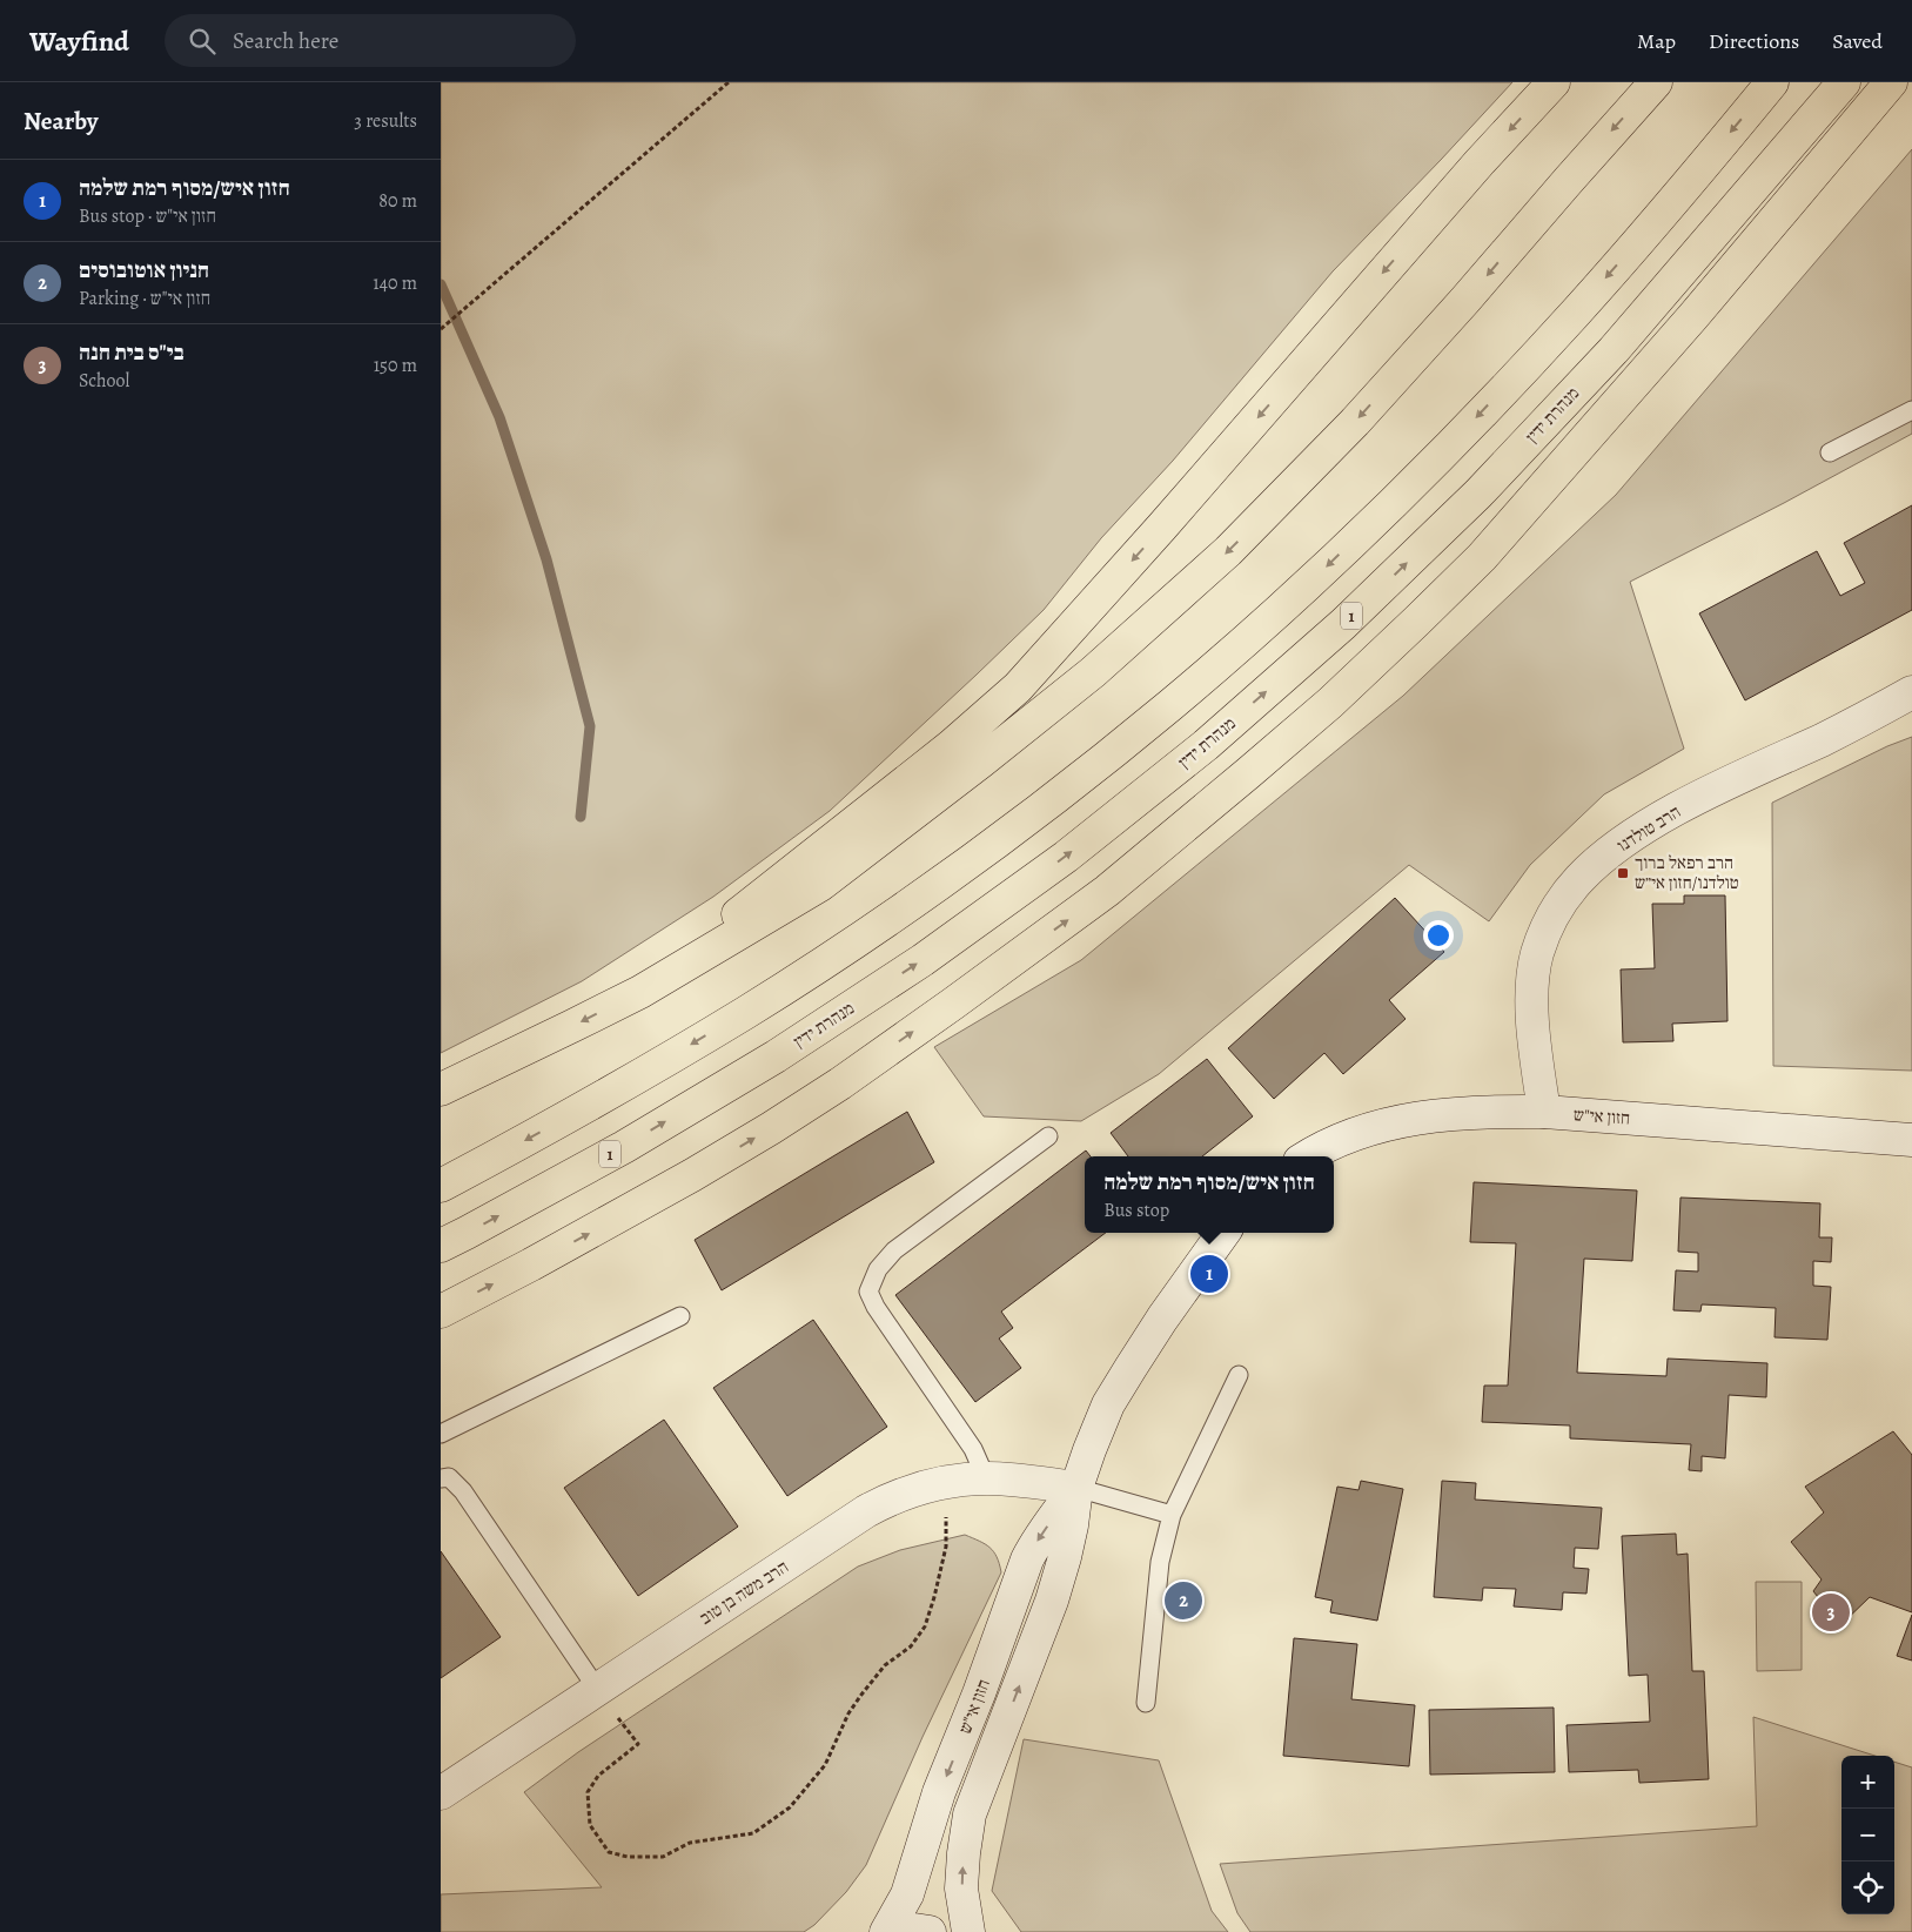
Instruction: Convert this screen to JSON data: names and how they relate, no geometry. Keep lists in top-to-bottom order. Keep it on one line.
{"streets":{"highway":["מנהרת ידין","1"],"street":["הרב טולדנו","חזון אי\"ש","הרב משה בן טוב"]},"crossings":[["הרב טולדנו","חזון אי\"ש"],["חזון אי\"ש","הרב משה בן טוב"]],"places":{"transit":["הרב רפאל ברוך טולדנו/חזון אי״ש"]},"page":{"header":"Wayfind","search":"Search here","nav":["Map","Directions","Saved"],"heading":["Nearby","3 results"],"list":[{"mark":"1","name":"חזון איש/מסוף רמת שלמה","note":"Bus stop · חזון אי\"ש","value":"80 m"},{"mark":"2","name":"חניון אוטובוסים","note":"Parking · חזון אי\"ש","value":"140 m"},{"mark":"3","name":"בי\"ס בית חנה","note":"School","value":"150 m"}],"popup":["חזון איש/מסוף רמת שלמה","Bus stop"],"pins":["1","2","3"],"map_buttons":["+","−"]}}
